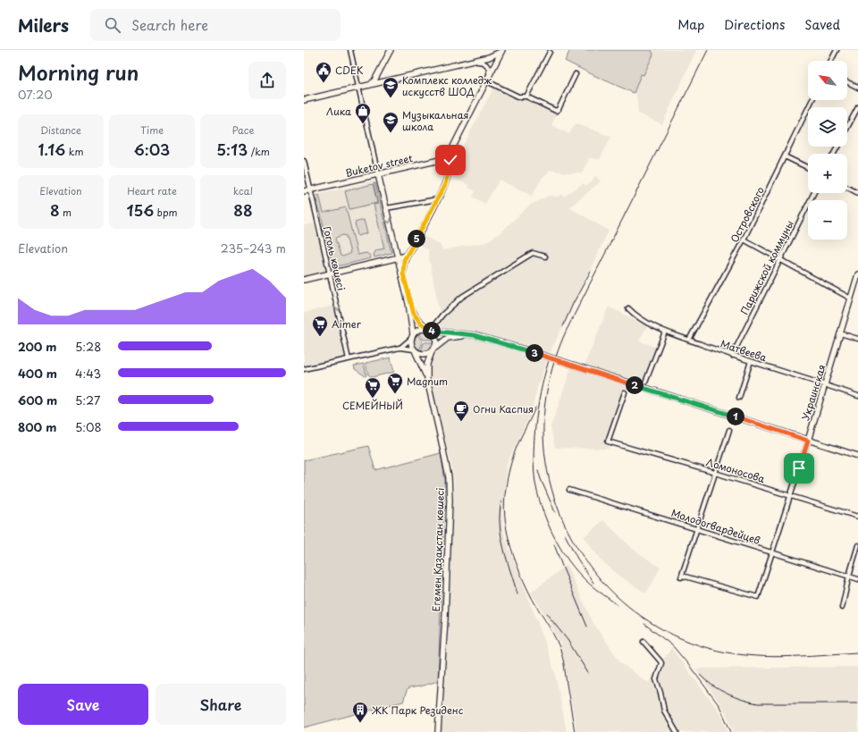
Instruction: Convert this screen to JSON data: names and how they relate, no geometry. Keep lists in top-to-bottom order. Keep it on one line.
{"streets":{"main road":["Buketov street","Украинская","Егемен Қазақстан көшесі"],"street":["Островского","Гоголь көшесі","Парижской коммуны","Матвеева","Ломоносова","Молодогвардейцев"]},"crossings":[["Buketov street","Гоголь көшесі"],["Островского","Матвеева"],["Парижской коммуны","Матвеева"],["Матвеева","Украинская"],["Украинская","Ломоносова"],["Украинская","Молодогвардейцев"]],"one_way":["Гоголь көшесі"],"places":{"public building":["CDEK"],"school or university":["Комплекс колледж искусств ШОД","Музыкальная школа"],"shop":["Лика"],"supermarket":["Aimer","Magnum","СЕМЕЙНЫЙ"],"cafe":["Огни Каспия"],"building":["ЖК Парк Резиденс"]},"north":"top left","page":{"header":"Milers","search":"Search here","nav":["Map","Directions","Saved"],"heading":["Morning run","07:20"],"map_buttons":["+","−"],"stats":[["Distance","1.16 km"],["Time","6:03"],["Pace","5:13 /km"],["Elevation","8 m"],["Heart rate","156 bpm"],["kcal","88"]],"pins":["5","4","3","2","1"],"chart":["Elevation","235–243 m"],"list":[{"name":"200 m","note":"5:28"},{"name":"400 m","note":"4:43"},{"name":"600 m","note":"5:27"},{"name":"800 m","note":"5:08"}],"buttons":["Save","Share"]}}
